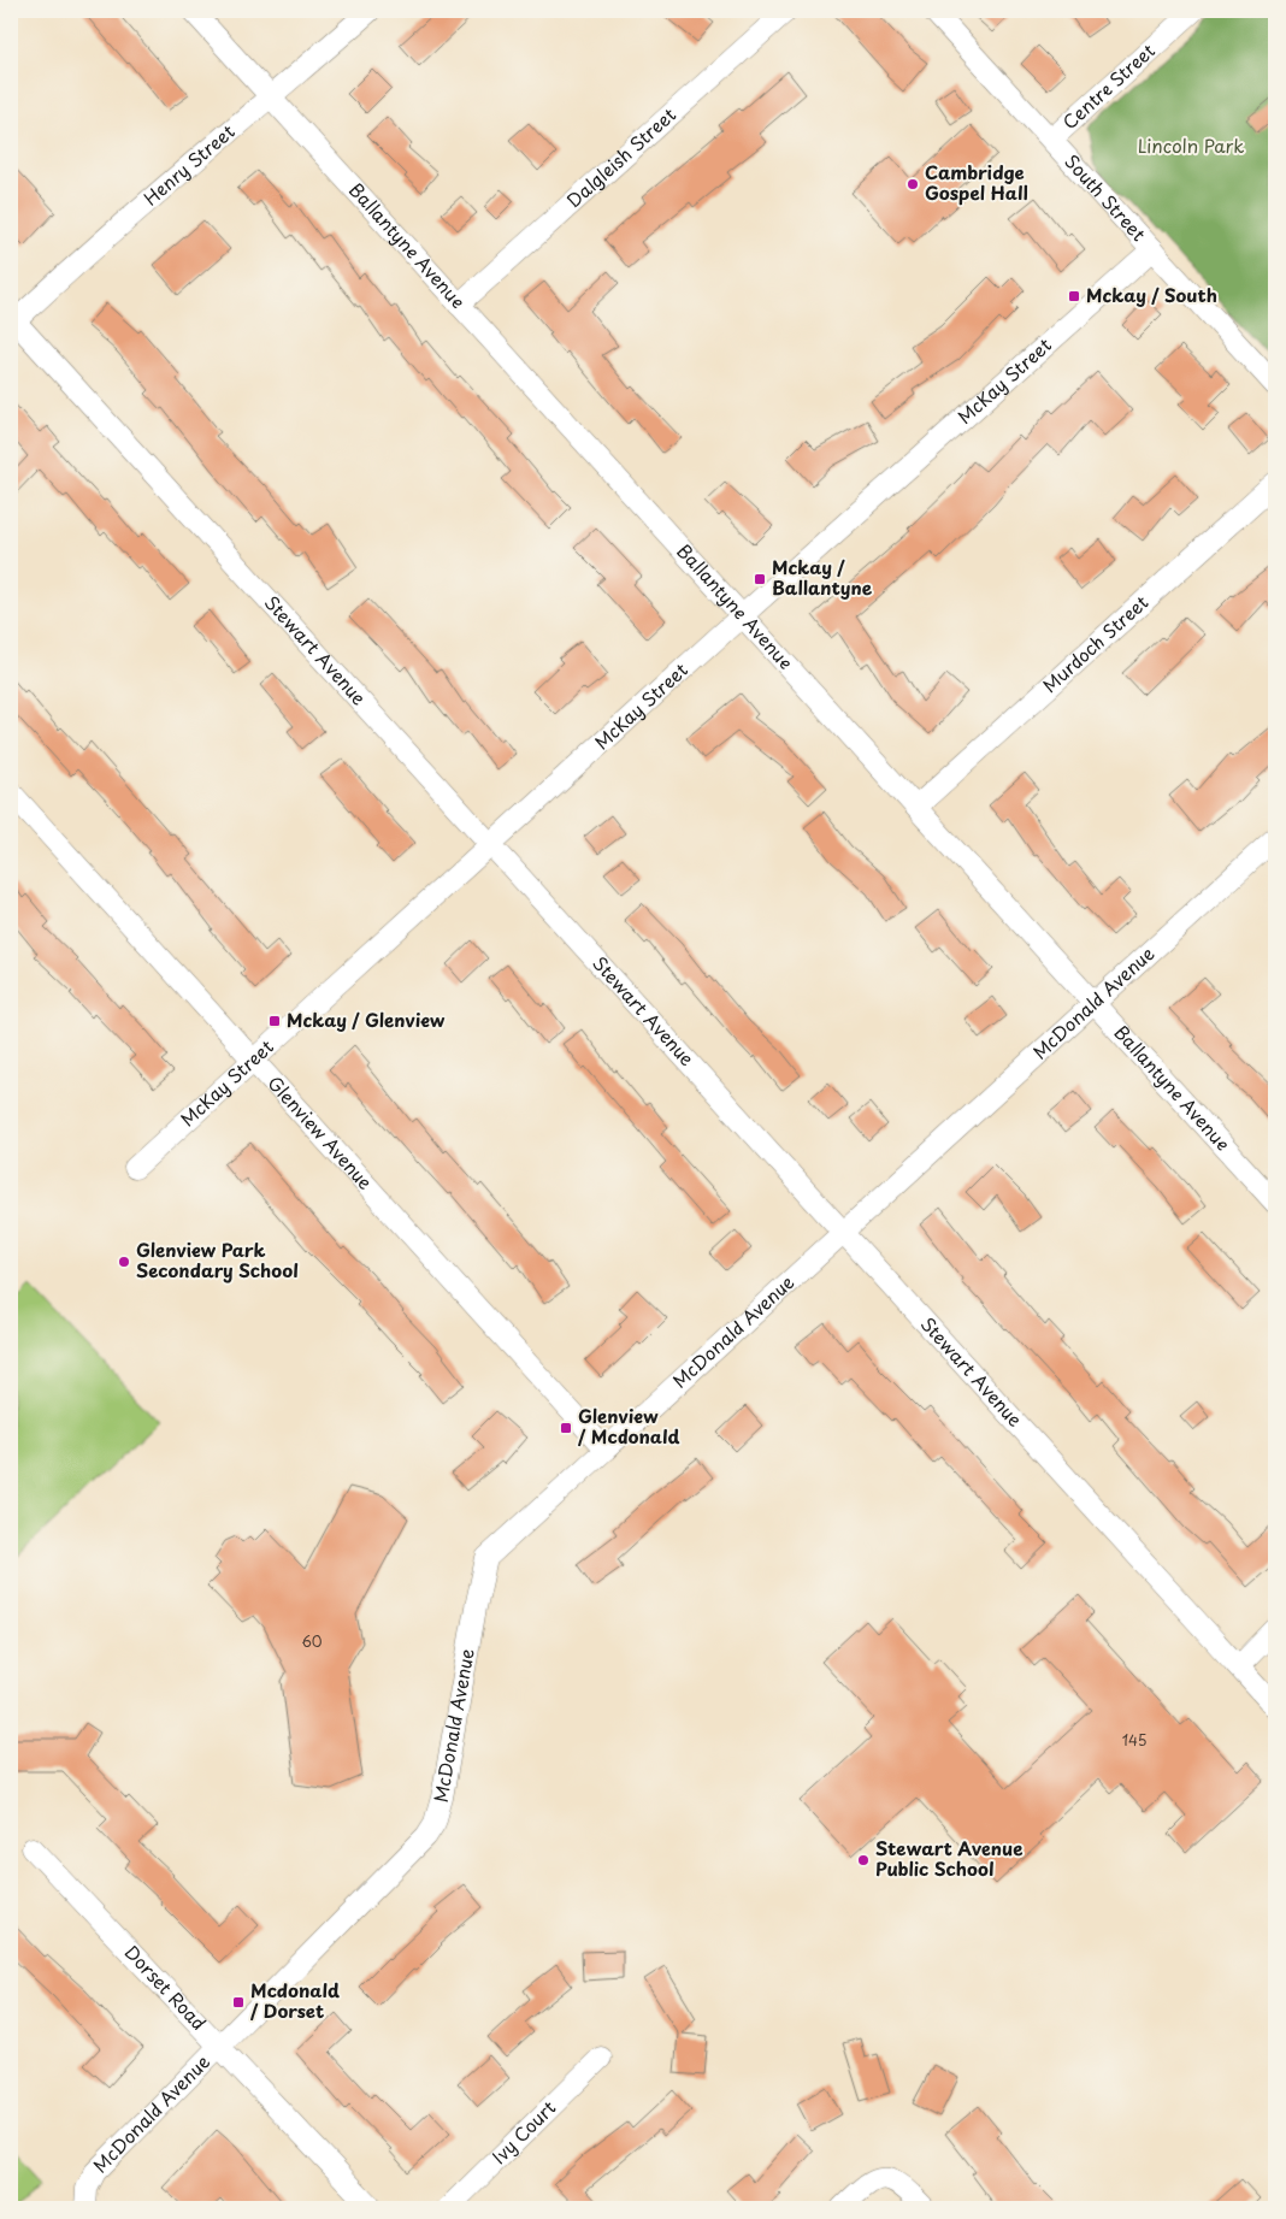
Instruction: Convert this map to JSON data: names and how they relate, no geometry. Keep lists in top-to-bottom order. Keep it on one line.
{"streets":{"street":["Centre Street","Dalgleish Street","Henry Street","South Street","Ballantyne Avenue","McKay Street","Murdoch Street","Stewart Avenue","McDonald Avenue","Glenview Avenue","Dorset Road","Ivy Court"]},"crossings":[["Centre Street","South Street"],["Dalgleish Street","Ballantyne Avenue"],["Henry Street","Ballantyne Avenue"],["Henry Street","Stewart Avenue"],["South Street","McKay Street"],["Ballantyne Avenue","McKay Street"],["Ballantyne Avenue","Murdoch Street"],["Ballantyne Avenue","McDonald Avenue"],["McKay Street","Stewart Avenue"],["McKay Street","Glenview Avenue"],["Stewart Avenue","McDonald Avenue"],["McDonald Avenue","Glenview Avenue"],["McDonald Avenue","Dorset Road"]],"parks":["Lincoln Park"],"places":{"other":["Cambridge Gospel Hall","Glenview Park Secondary School","Stewart Avenue Public School"],"transit":["Mckay / South","Mckay / Ballantyne","Mckay / Glenview","Glenview / Mcdonald","Mcdonald / Dorset"]},"house_numbers":["60","145"]}
